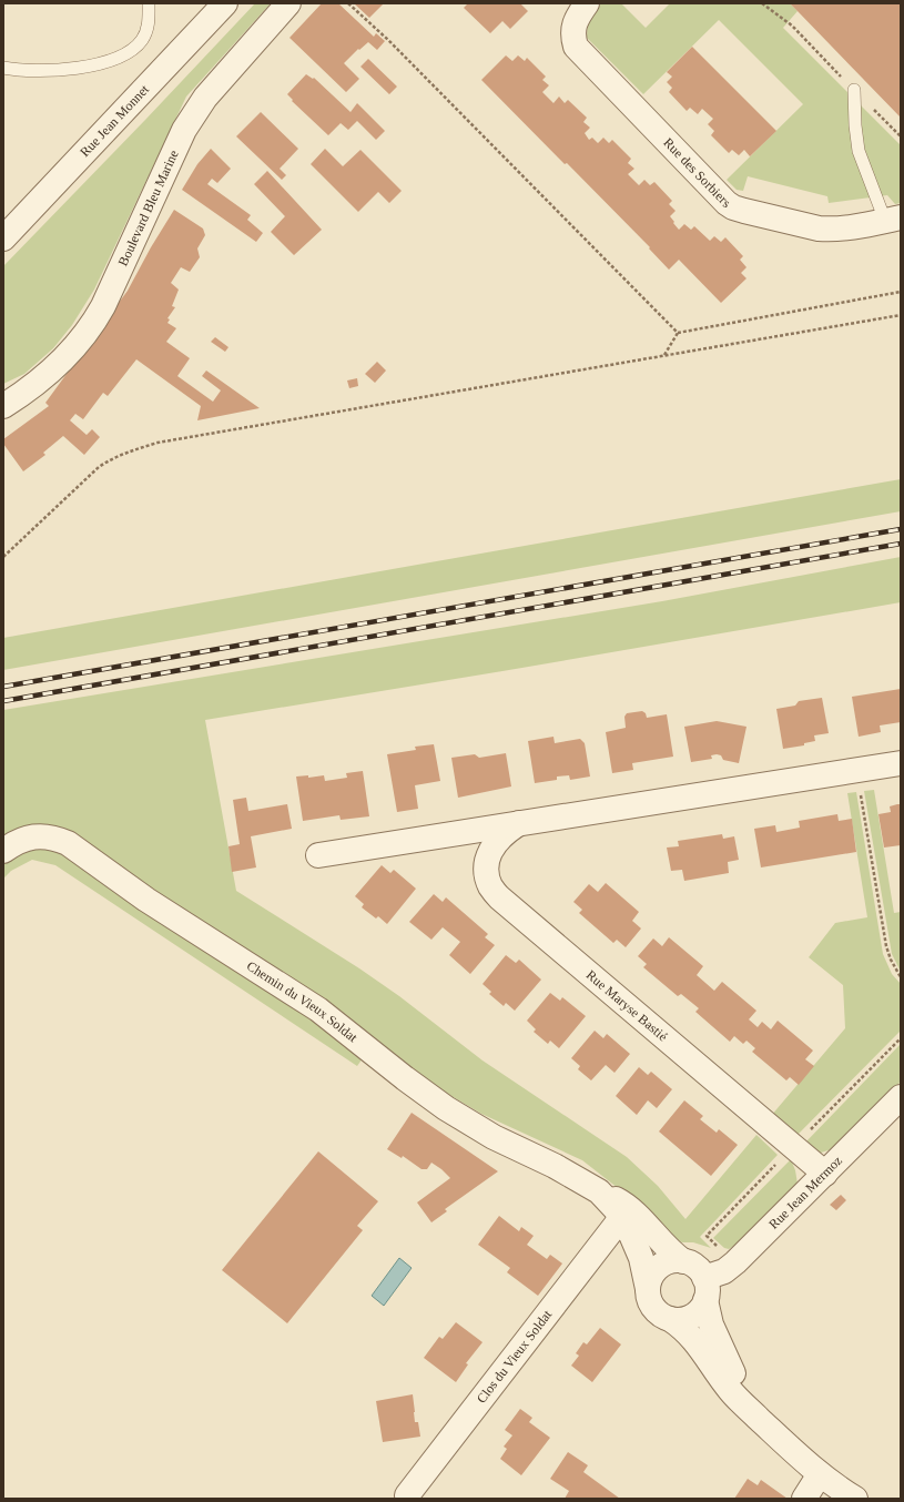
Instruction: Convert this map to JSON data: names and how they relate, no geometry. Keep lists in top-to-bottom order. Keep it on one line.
{"streets":{"street":["Rue Jean Monnet","Rue des Sorbiers","Boulevard Bleu Marine","Chemin du Vieux Soldat","Rue Maryse Bastié","Rue Jean Mermoz","Clos du Vieux Soldat"]},"crossings":[["Chemin du Vieux Soldat","Rue Jean Mermoz"],["Chemin du Vieux Soldat","Clos du Vieux Soldat"],["Rue Maryse Bastié","Rue Jean Mermoz"]]}
